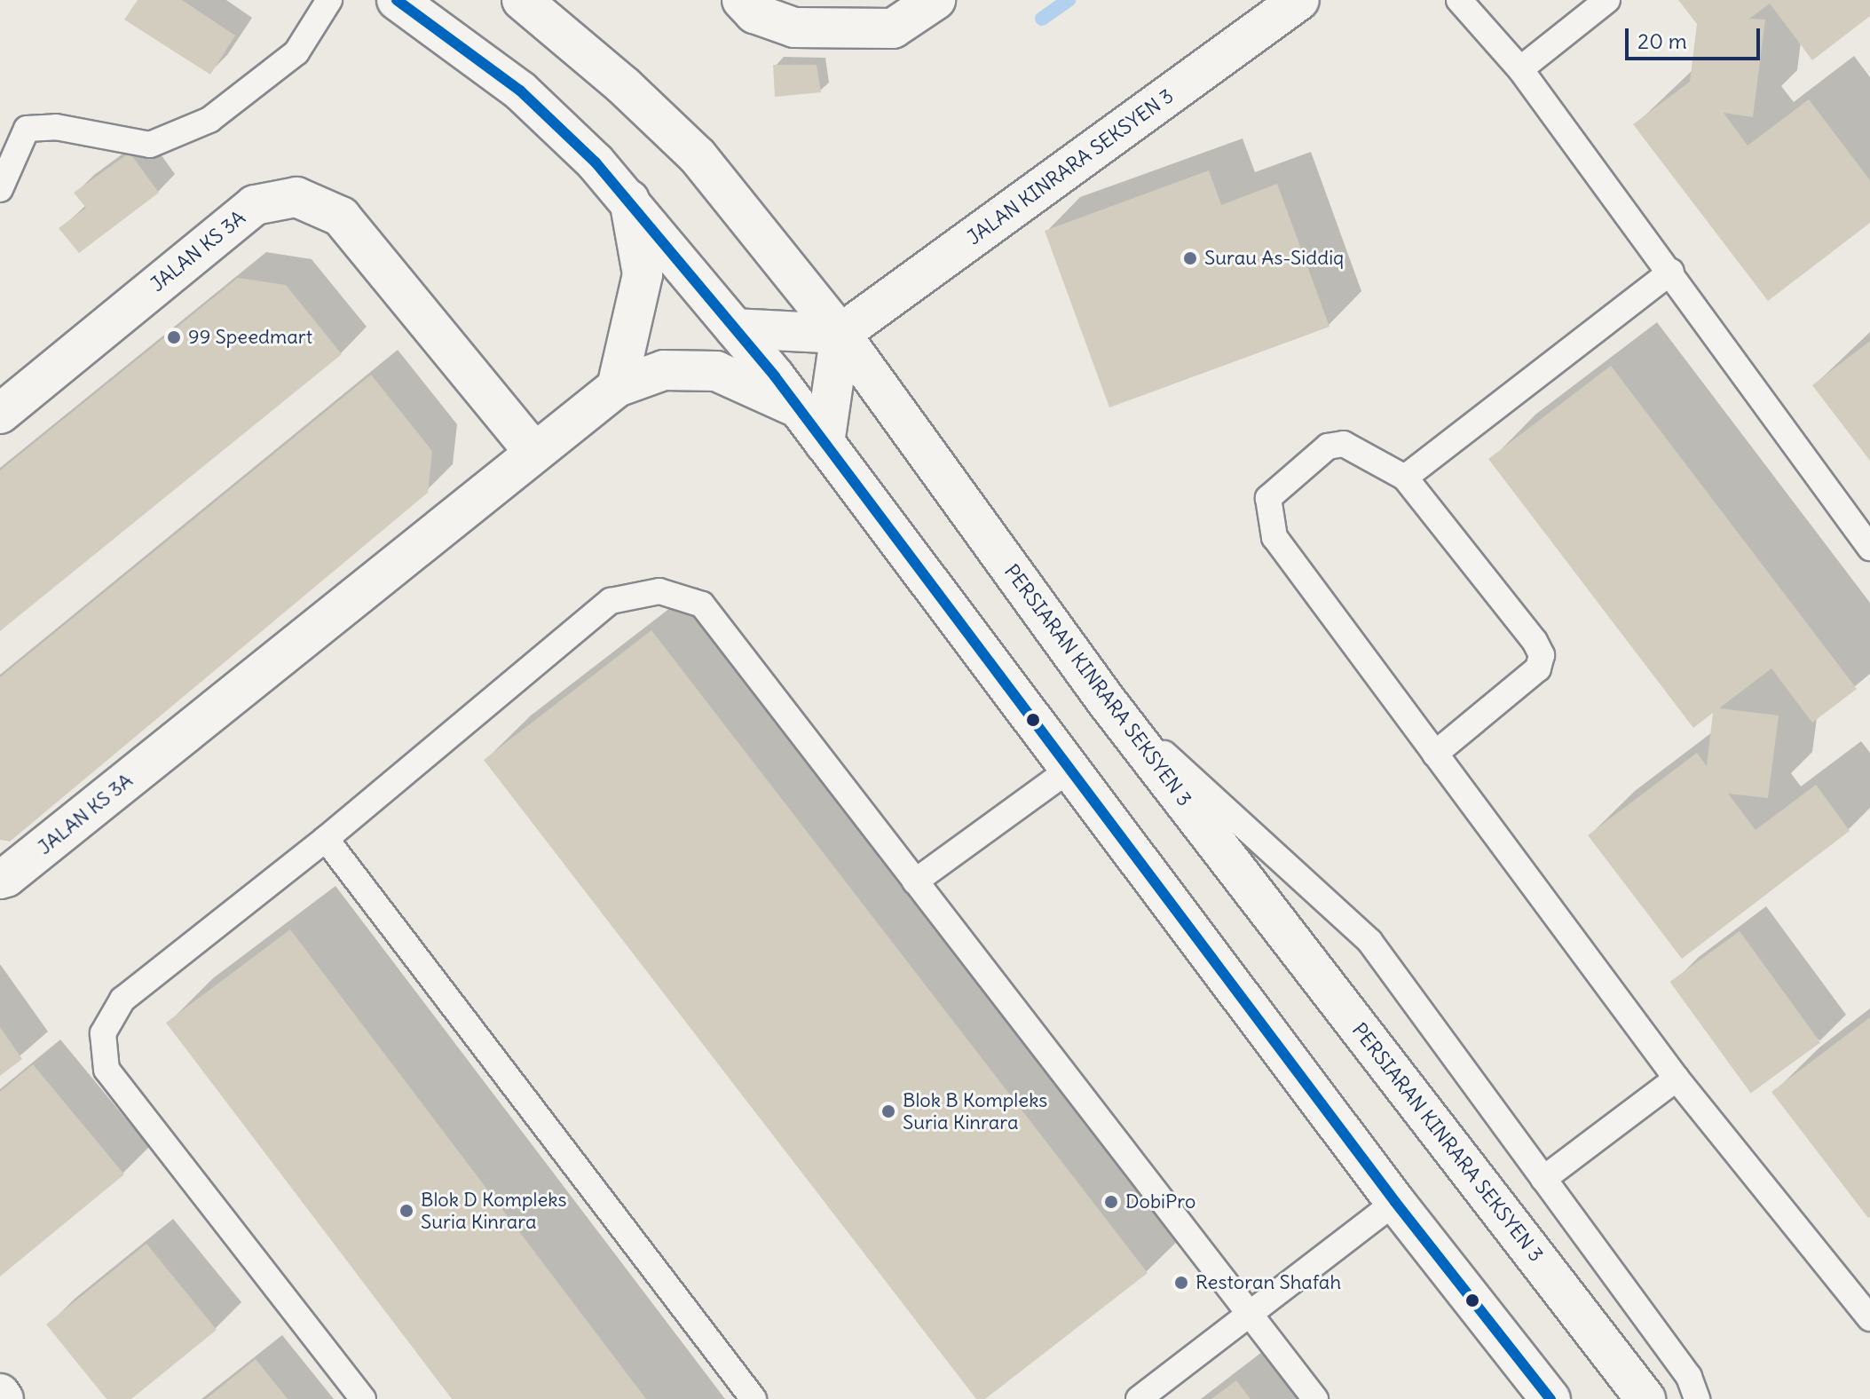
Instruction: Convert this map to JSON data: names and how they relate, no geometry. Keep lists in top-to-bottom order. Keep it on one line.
{"streets":{"main road":["JALAN KINRARA SEKSYEN 3","JALAN KS 3A","PERSIARAN KINRARA SEKSYEN 3"]},"crossings":[["JALAN KINRARA SEKSYEN 3","PERSIARAN KINRARA SEKSYEN 3"]],"places":["Surau As-Siddiq","99 Speedmart","Blok B Kompleks Suria Kinrara","DobiPro","Blok D Kompleks Suria Kinrara","Restoran Shafah"],"lines":["transit line 20"],"scale_bar":"20 m"}
